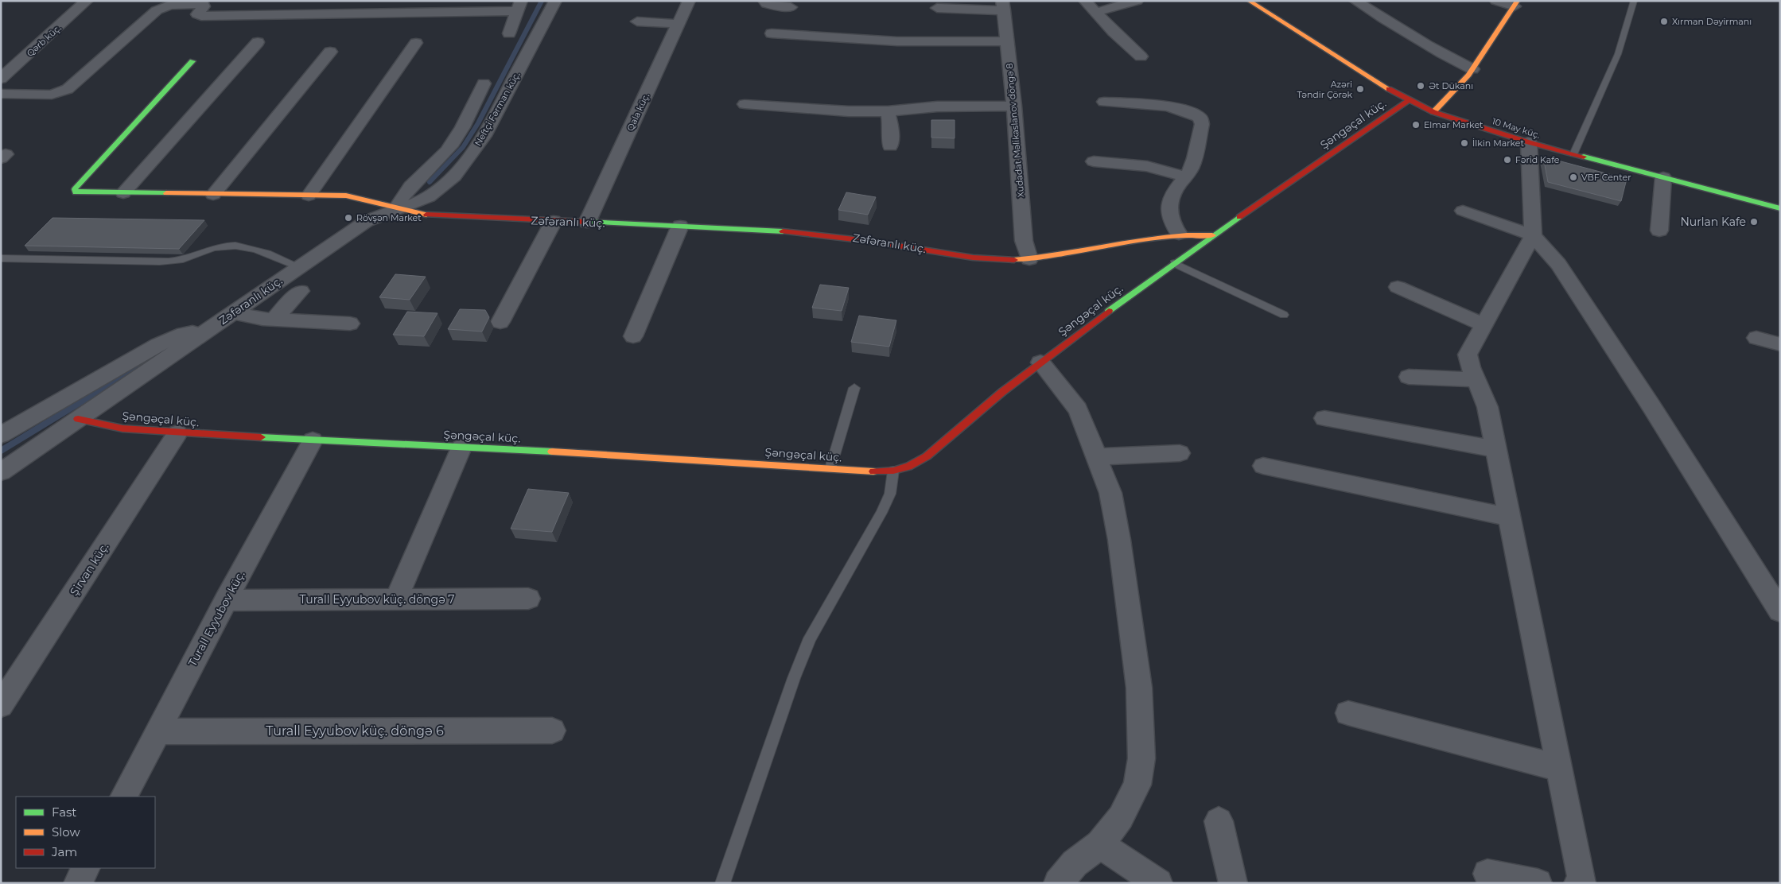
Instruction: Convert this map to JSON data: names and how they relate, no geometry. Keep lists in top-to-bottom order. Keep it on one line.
{"streets":{"street":["Qərb küç.","Neftçi Fərman küç.","Qala küç.","Şəngəçal küç.","10 May küç.","Xudadat Məlikaslanov döngə 8","Zəfəranlı küç.","Şirvan küç.","Turall Eyyubov küç. döngə 7","Turall Eyyubov küç.","Turall Eyyubov küç. döngə 6"]},"crossings":[["Neftçi Fərman küç.","Zəfəranlı küç."],["Qala küç.","Zəfəranlı küç."],["Şəngəçal küç.","10 May küç."],["Şəngəçal küç.","Zəfəranlı küç."],["Şəngəçal küç.","Şirvan küç."],["Şəngəçal küç.","Turall Eyyubov küç."],["Xudadat Məlikaslanov döngə 8","Zəfəranlı küç."],["Turall Eyyubov küç. döngə 7","Turall Eyyubov küç."],["Turall Eyyubov küç.","Turall Eyyubov küç. döngə 6"]],"places":["Xırman Dəyirmanı","Ət Dükanı","Azəri Təndir Çörək","Elmar Market","İlkin Market","Fərid Kafe","VBF Center","Rövşən Market","Nurlan Kafe"],"legend":["Fast","Slow","Jam"]}
